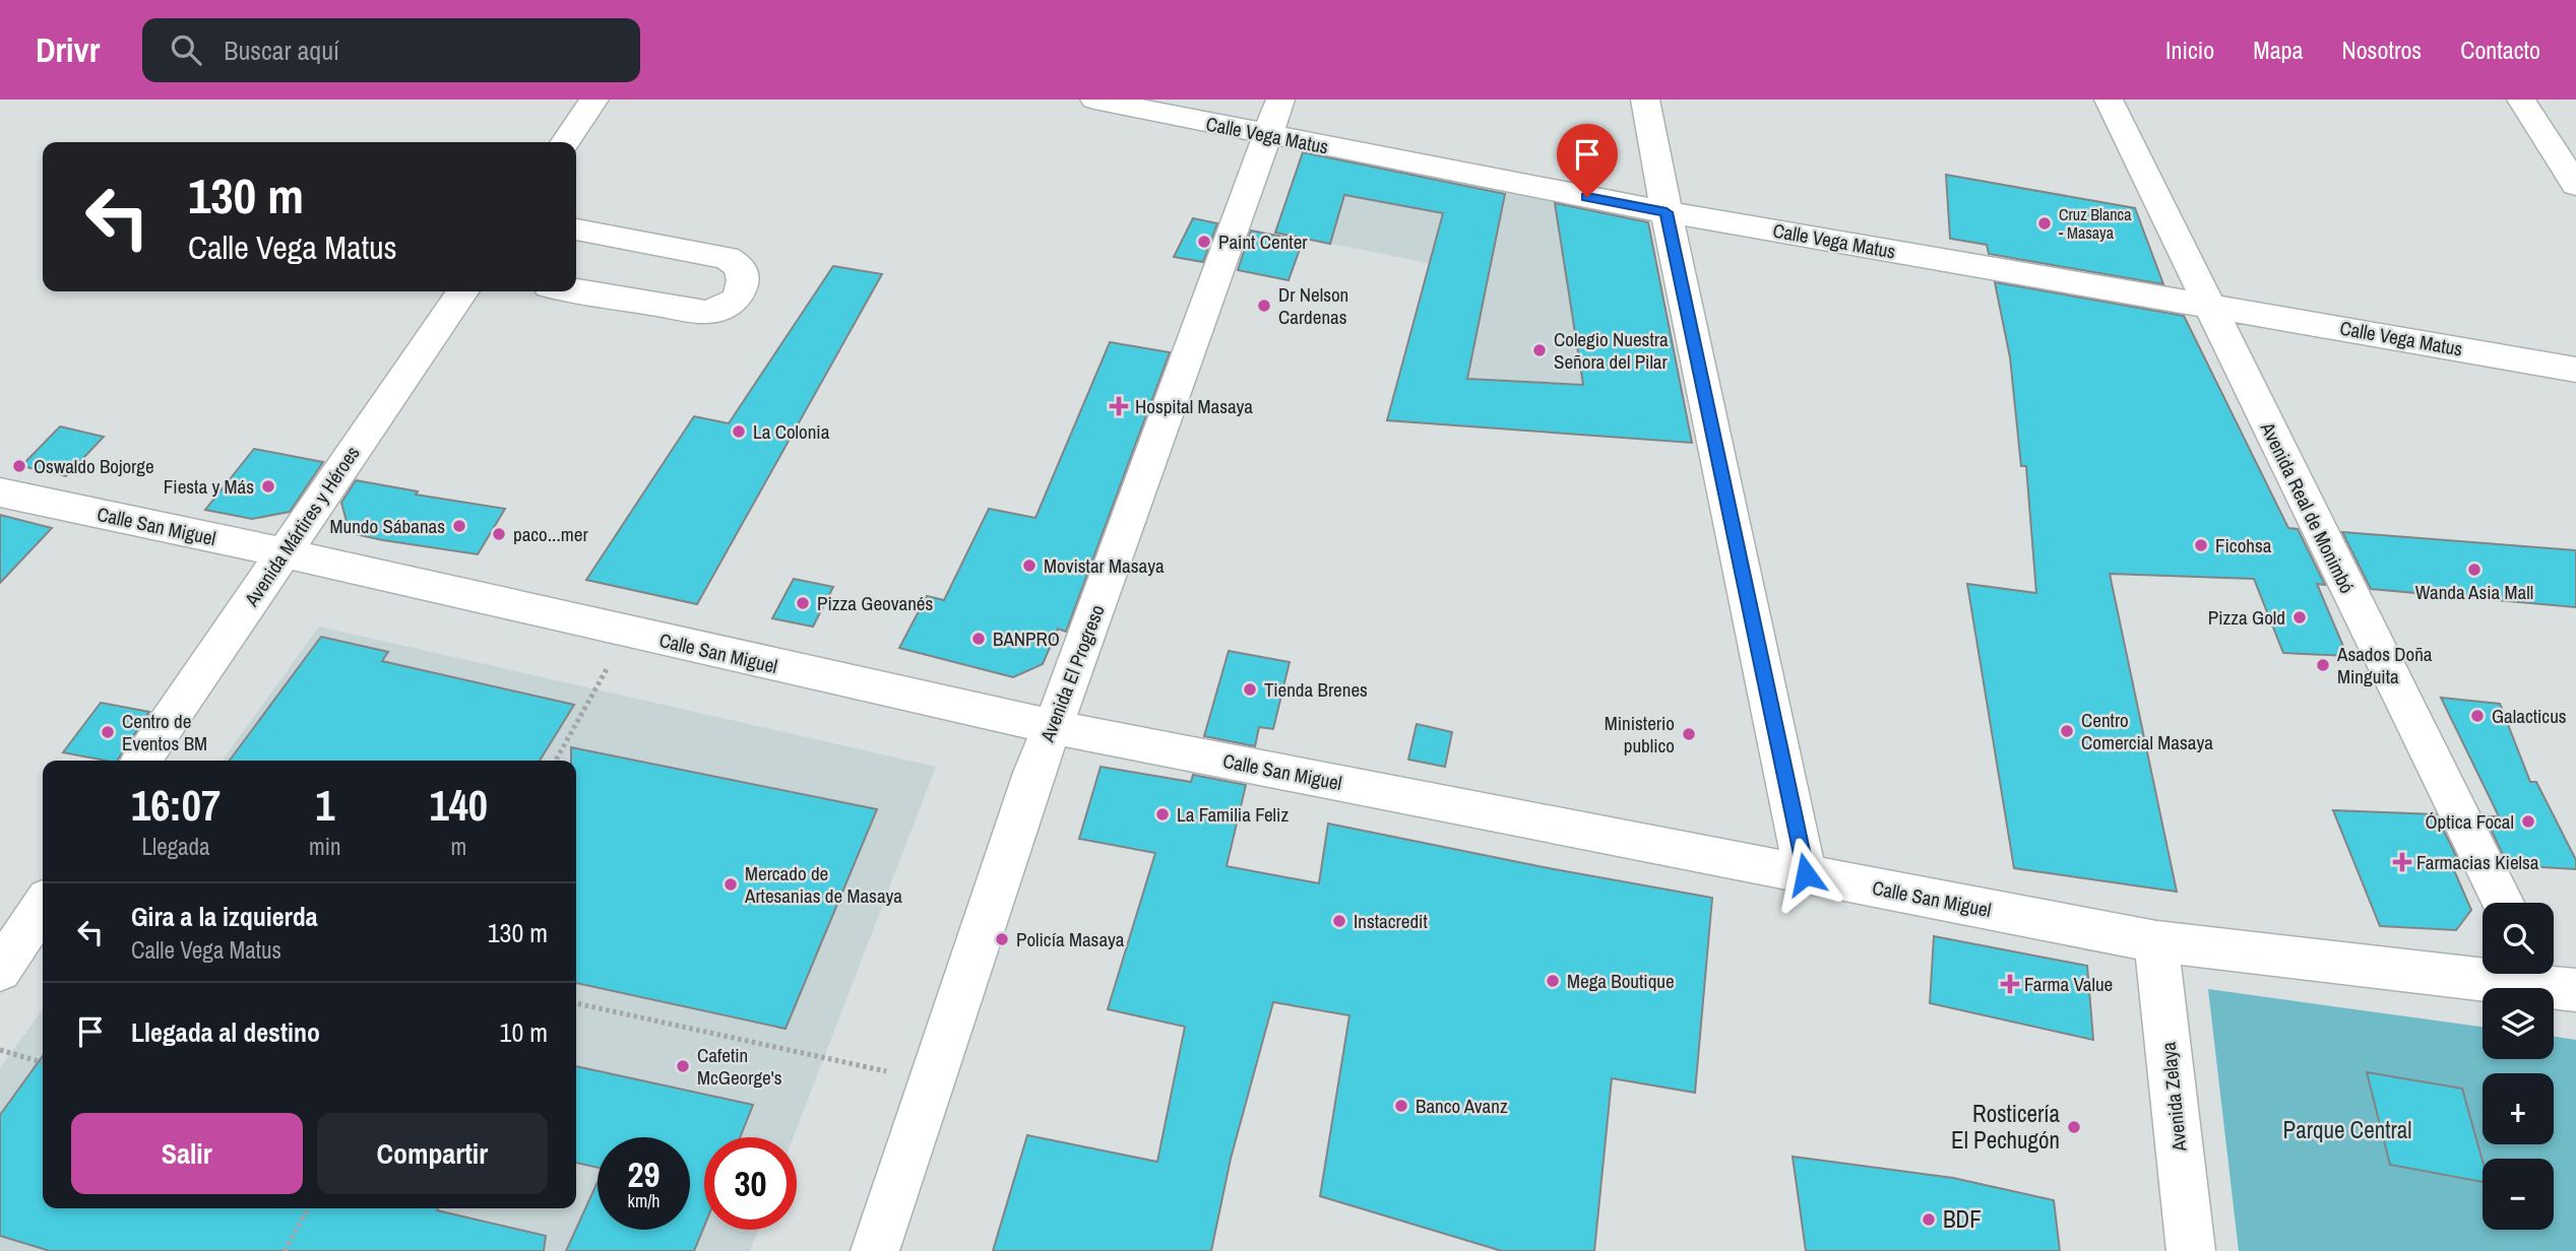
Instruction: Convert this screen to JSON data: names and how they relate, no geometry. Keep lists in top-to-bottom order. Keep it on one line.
{"streets":{"street":["Calle Vega Matus","Avenida Real de Monimbó","Calle San Miguel","Avenida Mártires y Héroes","Avenida El Progreso","Avenida Zelaya"]},"crossings":[["Calle Vega Matus","Avenida Real de Monimbó"],["Calle Vega Matus","Avenida El Progreso"],["Calle San Miguel","Avenida Mártires y Héroes"],["Calle San Miguel","Avenida El Progreso"],["Calle San Miguel","Avenida Zelaya"]],"parks":["Parque Central"],"places":{"other":["Cruz Blanca - Masaya","Paint Center","Dr Nelson Cardenas","Colegio Nuestra Señora del Pilar","La Colonia","Oswaldo Bojorge","Fiesta y Más","Mundo Sábanas","paco...mer","Ficohsa","Movistar Masaya","Wanda Asia Mall","Pizza Geovanés","Pizza Gold","BANPRO","Asados Doña Minguita","Tienda Brenes","Galacticus","Centro Comercial Masaya","Centro de Eventos BM","Ministerio publico","La Familia Feliz","Óptica Focal","Mercado de Artesanias de Masaya","Instacredit","Policía Masaya","Mega Boutique","Cafetin McGeorge's","Banco Avanz","Rosticería El Pechugón","BDF"],"health":["Hospital Masaya","Farmacias Kielsa","Farma Value"]},"page":{"header":"Drivr","search":"Buscar aquí","nav":["Inicio","Mapa","Nosotros","Contacto"],"turn":["130 m","Calle Vega Matus"],"eta":["16:07","Llegada","1","min","140","m"],"list":[{"name":"Gira a la izquierda","note":"Calle Vega Matus","value":"130 m"},{"name":"Llegada al destino","value":"10 m"}],"map_buttons":["+","−"],"buttons":["Salir","Compartir"],"speed":"29 km/h","limit":"30"}}
